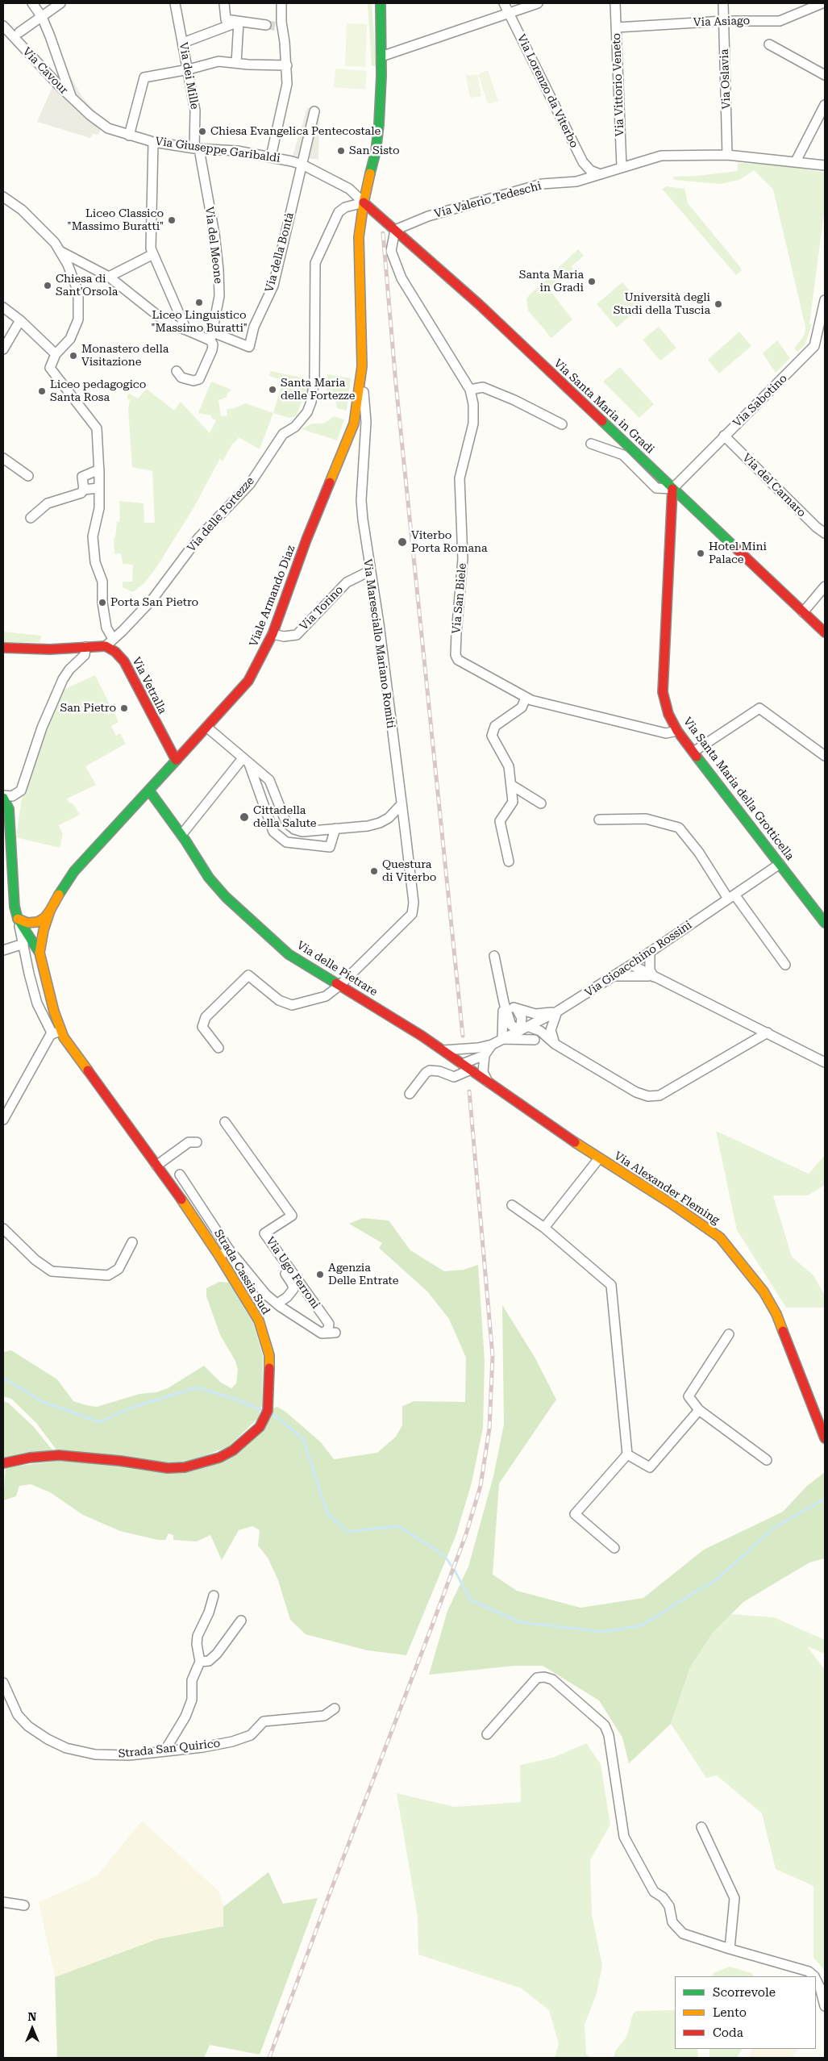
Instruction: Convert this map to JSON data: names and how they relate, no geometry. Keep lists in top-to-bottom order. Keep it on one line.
{"streets":{"main road":["Via Santa Maria in Gradi","Viale Armando Diaz","Via Vetralla","Via Santa Maria della Grotticella","Via delle Pietrare","Via Alexander Fleming","Strada Cassia Sud"],"street":["Via Asiago","Via Cavour","Via dei Mille","Via Oslavia","Via Vittorio Veneto","Via Lorenzo da Viterbo","Via Giuseppe Garibaldi","Via Valerio Tedeschi","Via del Meone","Via della Bontà","Via Sabotino","Via del Carnaro","Via delle Fortezze","Via San Biele","Via Torino","Via Maresciallo Mariano Romiti","Via Gioacchino Rossini","Via Ugo Ferroni","Strada San Quirico"]},"crossings":[["Via Asiago","Via Oslavia"],["Via Asiago","Via Vittorio Veneto"],["Via Cavour","Via Giuseppe Garibaldi"],["Via dei Mille","Via Giuseppe Garibaldi"],["Via dei Mille","Via del Meone"],["Via Oslavia","Via Valerio Tedeschi"],["Via Vittorio Veneto","Via Valerio Tedeschi"],["Via Lorenzo da Viterbo","Via Valerio Tedeschi"],["Via Giuseppe Garibaldi","Via del Meone"],["Via Giuseppe Garibaldi","Via della Bontà"],["Via Giuseppe Garibaldi","Via Santa Maria in Gradi"],["Via Giuseppe Garibaldi","Via delle Fortezze"],["Via Giuseppe Garibaldi","Viale Armando Diaz"],["Via Valerio Tedeschi","Via Santa Maria in Gradi"],["Via Valerio Tedeschi","Via San Biele"],["Via del Meone","Via della Bontà"],["Via Sabotino","Via Santa Maria in Gradi"],["Via Sabotino","Via del Carnaro"],["Via Sabotino","Via Santa Maria della Grotticella"],["Via Santa Maria in Gradi","Via delle Fortezze"],["Via Santa Maria in Gradi","Viale Armando Diaz"],["Via Santa Maria in Gradi","Via San Biele"],["Via Santa Maria in Gradi","Via Santa Maria della Grotticella"],["Via delle Fortezze","Viale Armando Diaz"],["Via delle Fortezze","Via Vetralla"],["Viale Armando Diaz","Via Torino"],["Viale Armando Diaz","Via Maresciallo Mariano Romiti"],["Viale Armando Diaz","Via Vetralla"],["Viale Armando Diaz","Via delle Pietrare"],["Viale Armando Diaz","Strada Cassia Sud"],["Via San Biele","Via Santa Maria della Grotticella"],["Via Torino","Via Maresciallo Mariano Romiti"],["Via Maresciallo Mariano Romiti","Via delle Pietrare"],["Via Santa Maria della Grotticella","Via Gioacchino Rossini"],["Via delle Pietrare","Via Alexander Fleming"]],"places":["Chiesa Evangelica Pentecostale","San Sisto","Liceo Classico \"Massimo Buratti\"","Santa Maria in Gradi","Chiesa di Sant'Orsola","Liceo Linguistico \"Massimo Buratti\"","Università degli Studi della Tuscia","Monastero della Visitazione","Santa Maria delle Fortezze","Liceo pedagogico Santa Rosa","Viterbo Porta Romana","Hotel Mini Palace","Porta San Pietro","San Pietro","Cittadella della Salute","Questura di Viterbo","Agenzia Delle Entrate"],"legend":["Scorrevole","Lento","Coda"],"north":"top"}
